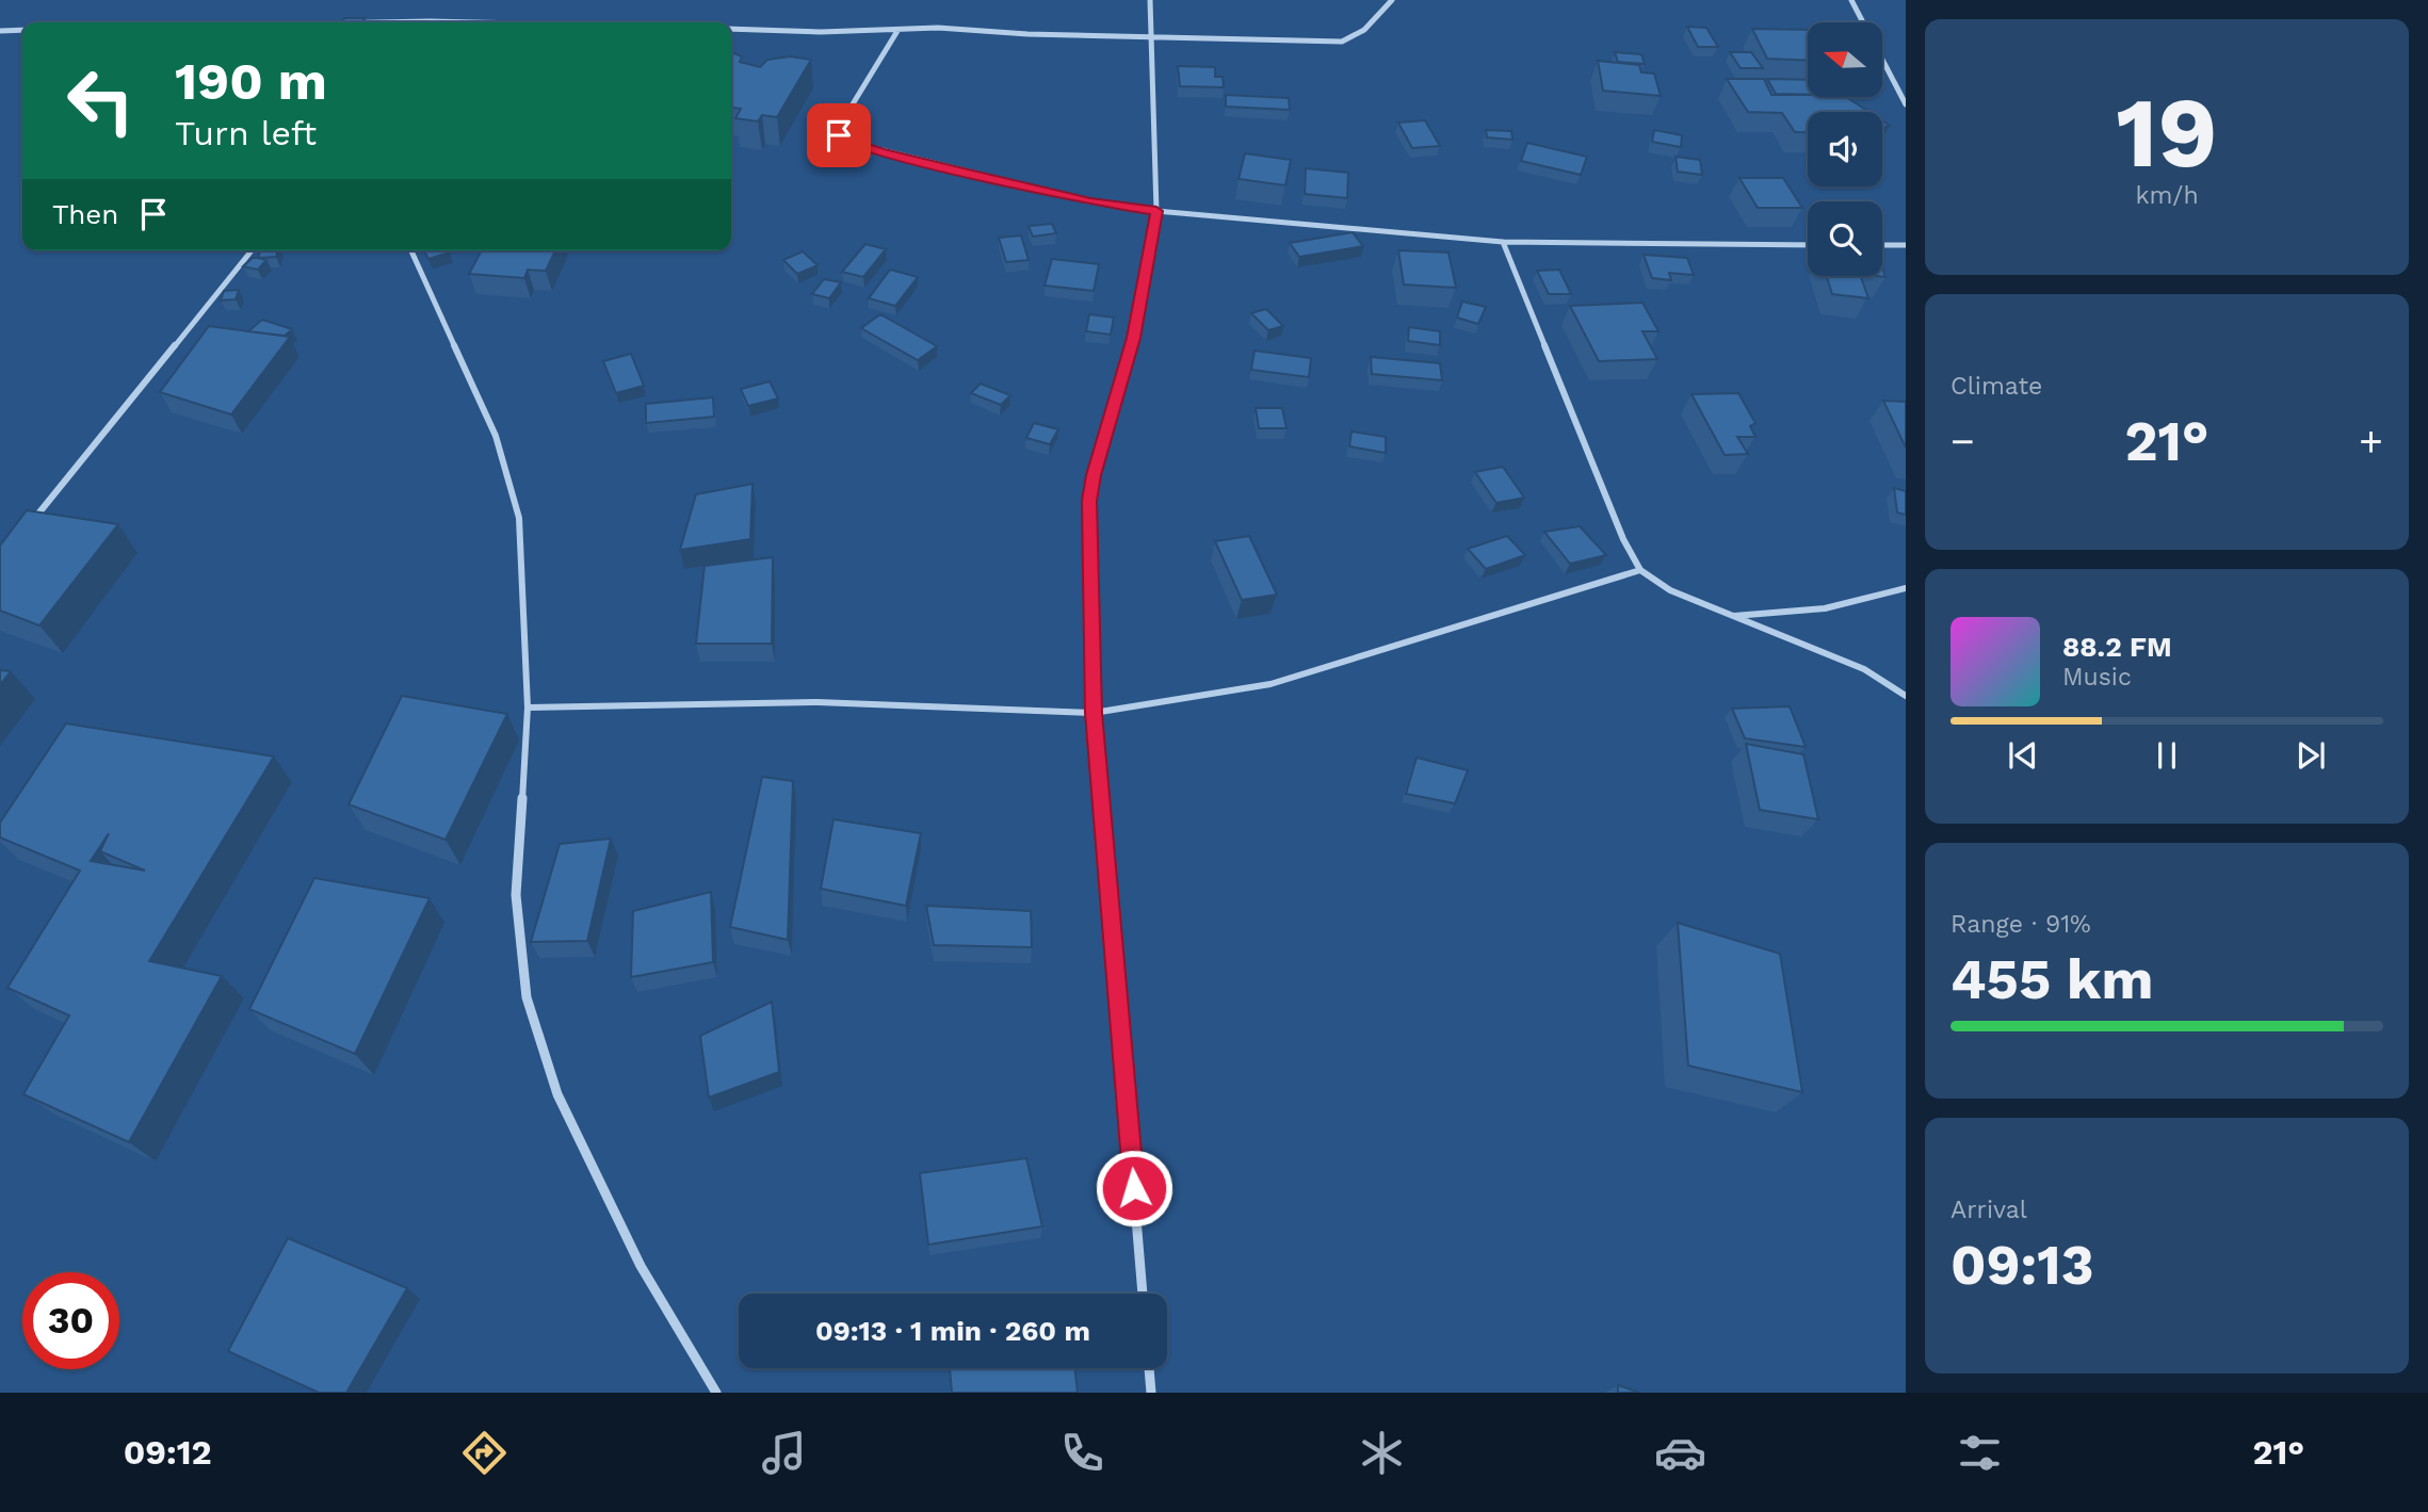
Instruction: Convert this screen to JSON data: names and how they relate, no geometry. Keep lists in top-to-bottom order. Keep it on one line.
{"north":"left","page":{"tile":[["19","km/h"],"Climate",["Range · 91%","455 km"],["Arrival","09:13"]],"turn":["190 m","Turn left"],"then":"Then","heat":["−","21°","+"],"song":["88.2 FM","Music"],"limit":"30","trip":"09:13 · 1 min · 260 m","tabs":["09:12","21°"]}}
